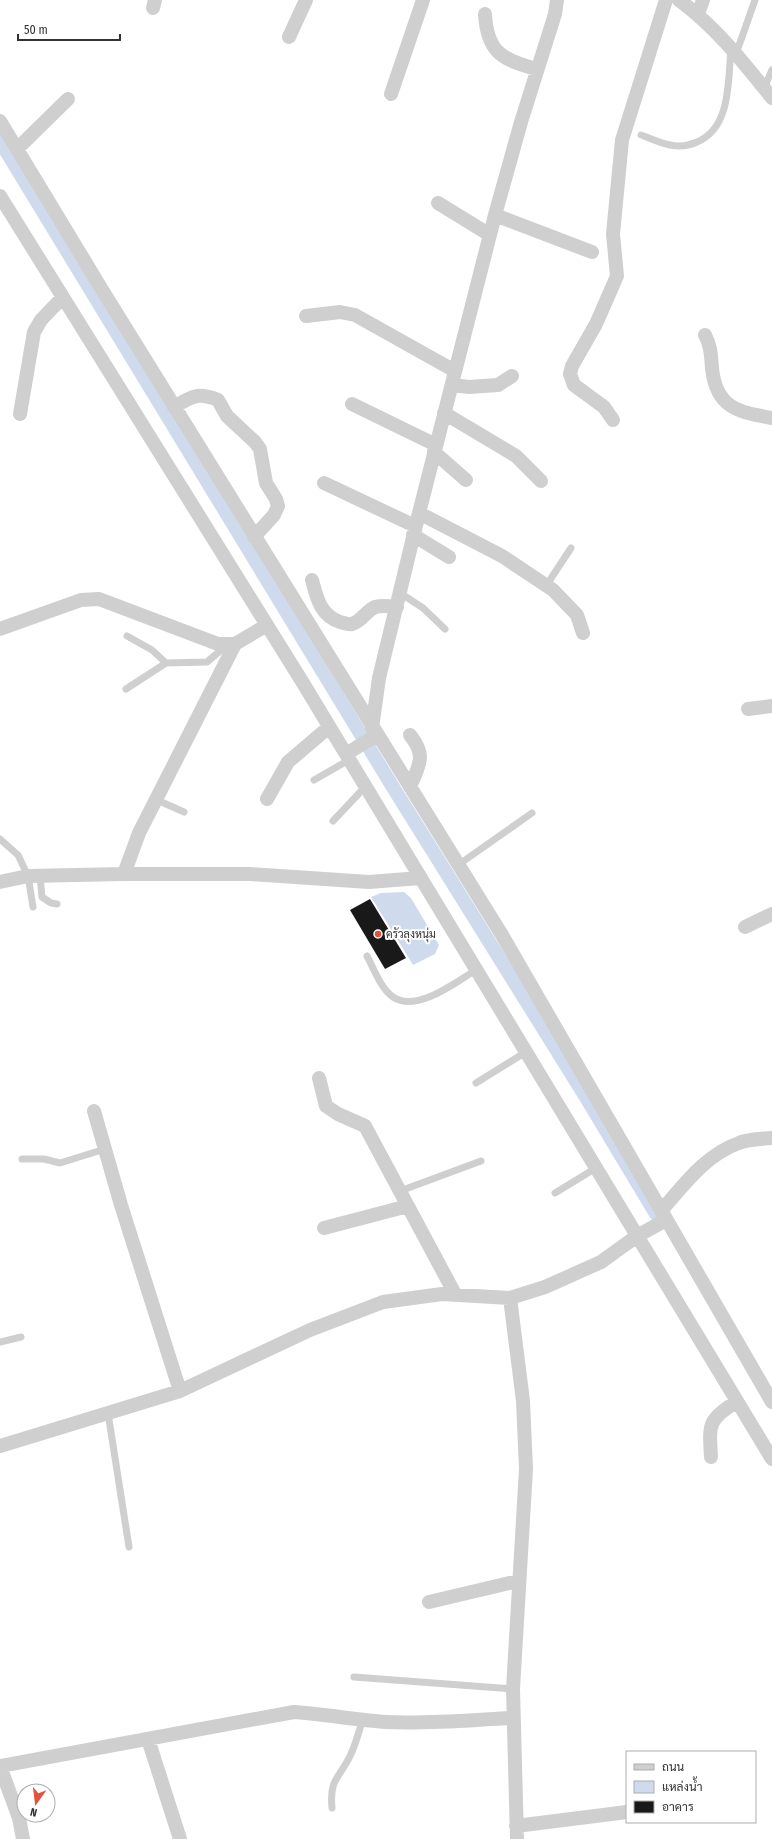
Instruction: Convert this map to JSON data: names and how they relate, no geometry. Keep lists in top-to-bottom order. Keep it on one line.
{"places":["ครัวลุงหนุ่ม"],"legend":["ถนน","แหล่งน้ำ","อาคาร"],"scale_bar":"50 m","north":"bottom"}
